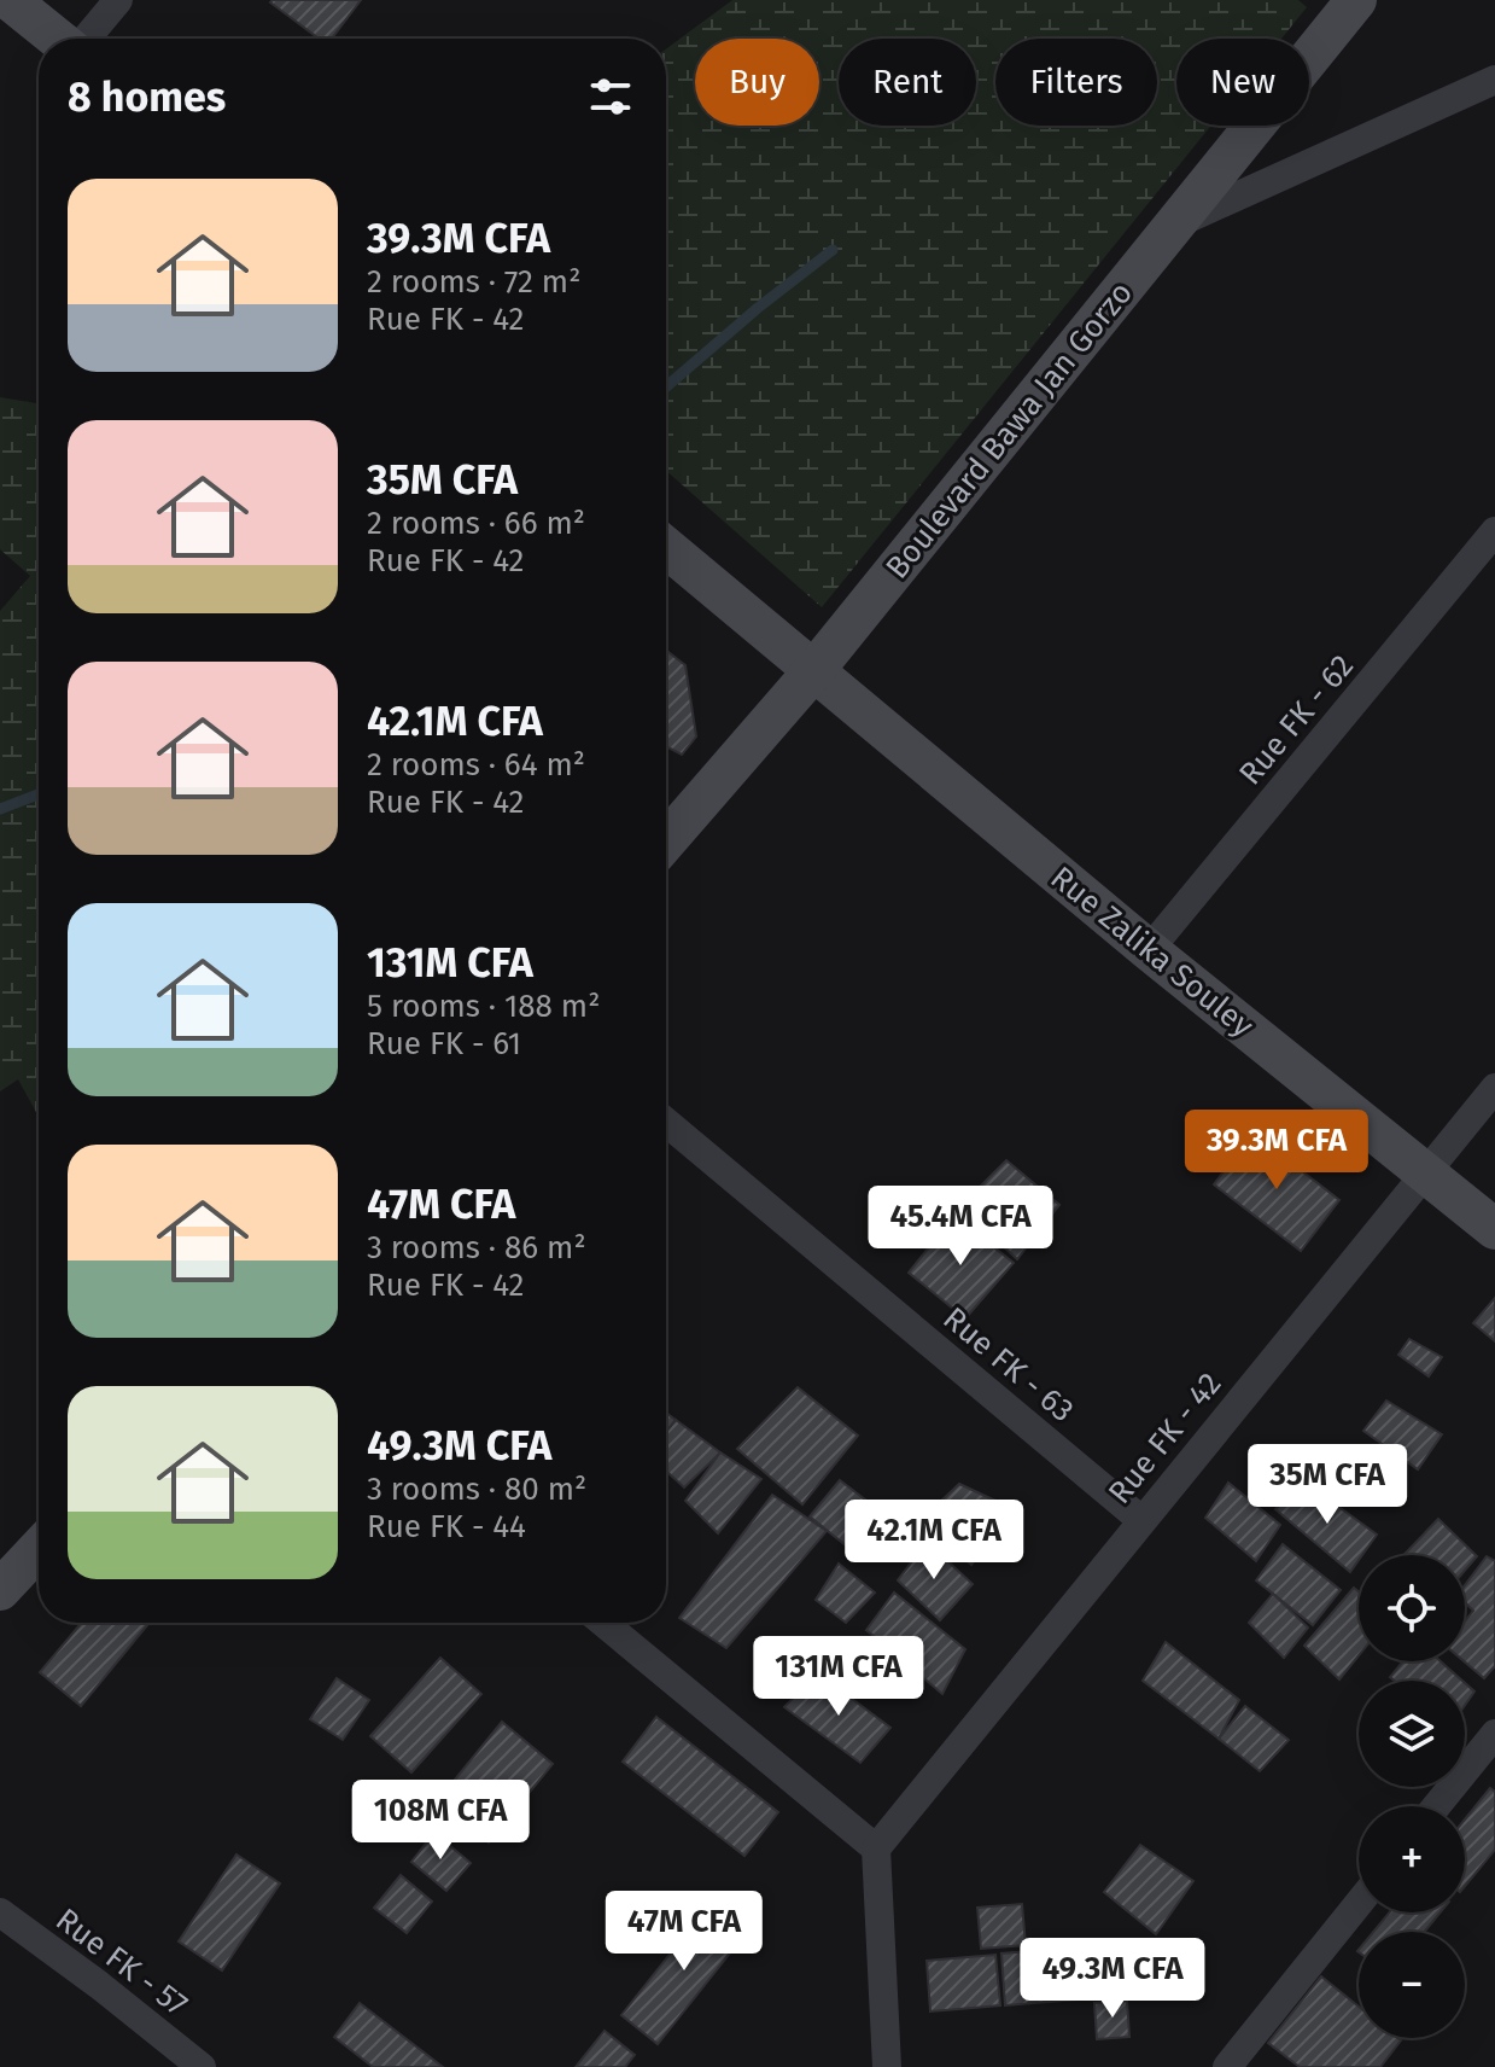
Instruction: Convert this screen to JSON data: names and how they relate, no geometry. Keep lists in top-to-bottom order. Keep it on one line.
{"streets":{"main road":["Boulevard Bawa Jan Gorzo","Rue Zalika Souley"],"street":["Rue FK - 62","Rue FK - 63","Rue FK - 42","Rue FK - 57"]},"crossings":[["Boulevard Bawa Jan Gorzo","Rue Zalika Souley"],["Rue FK - 62","Rue Zalika Souley"],["Rue Zalika Souley","Rue FK - 42"],["Rue FK - 63","Rue FK - 42"]],"page":{"chip":["Buy","Rent","Filters","New"],"heading":"8 homes","list":[{"name":"39.3M CFA","note":"2 rooms · 72 m² · Rue FK - 42"},{"name":"35M CFA","note":"2 rooms · 66 m² · Rue FK - 42"},{"name":"42.1M CFA","note":"2 rooms · 64 m² · Rue FK - 42"},{"name":"131M CFA","note":"5 rooms · 188 m² · Rue FK - 61"},{"name":"47M CFA","note":"3 rooms · 86 m² · Rue FK - 42"},{"name":"49.3M CFA","note":"3 rooms · 80 m² · Rue FK - 44"}],"price":["39.3M CFA","45.4M CFA","35M CFA","42.1M CFA","131M CFA","108M CFA","47M CFA","49.3M CFA"],"map_buttons":["+","−"]}}
